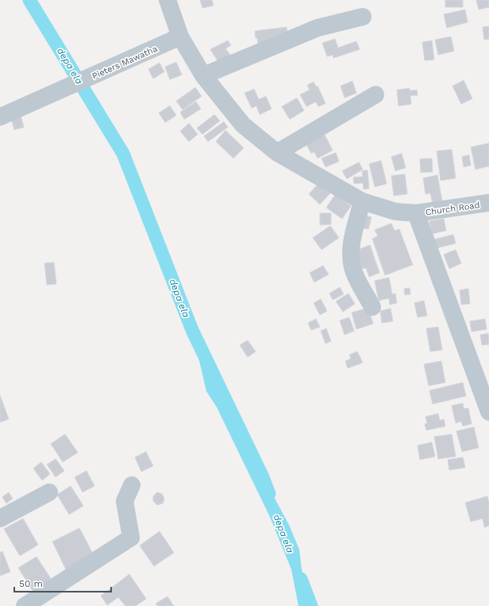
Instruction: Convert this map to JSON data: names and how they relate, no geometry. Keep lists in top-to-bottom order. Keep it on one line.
{"streets":{"street":["Pieters Mawatha","Church Road"]},"crossings":[["Pieters Mawatha","Church Road"]],"water":["depa ela"],"scale_bar":"50 m"}
